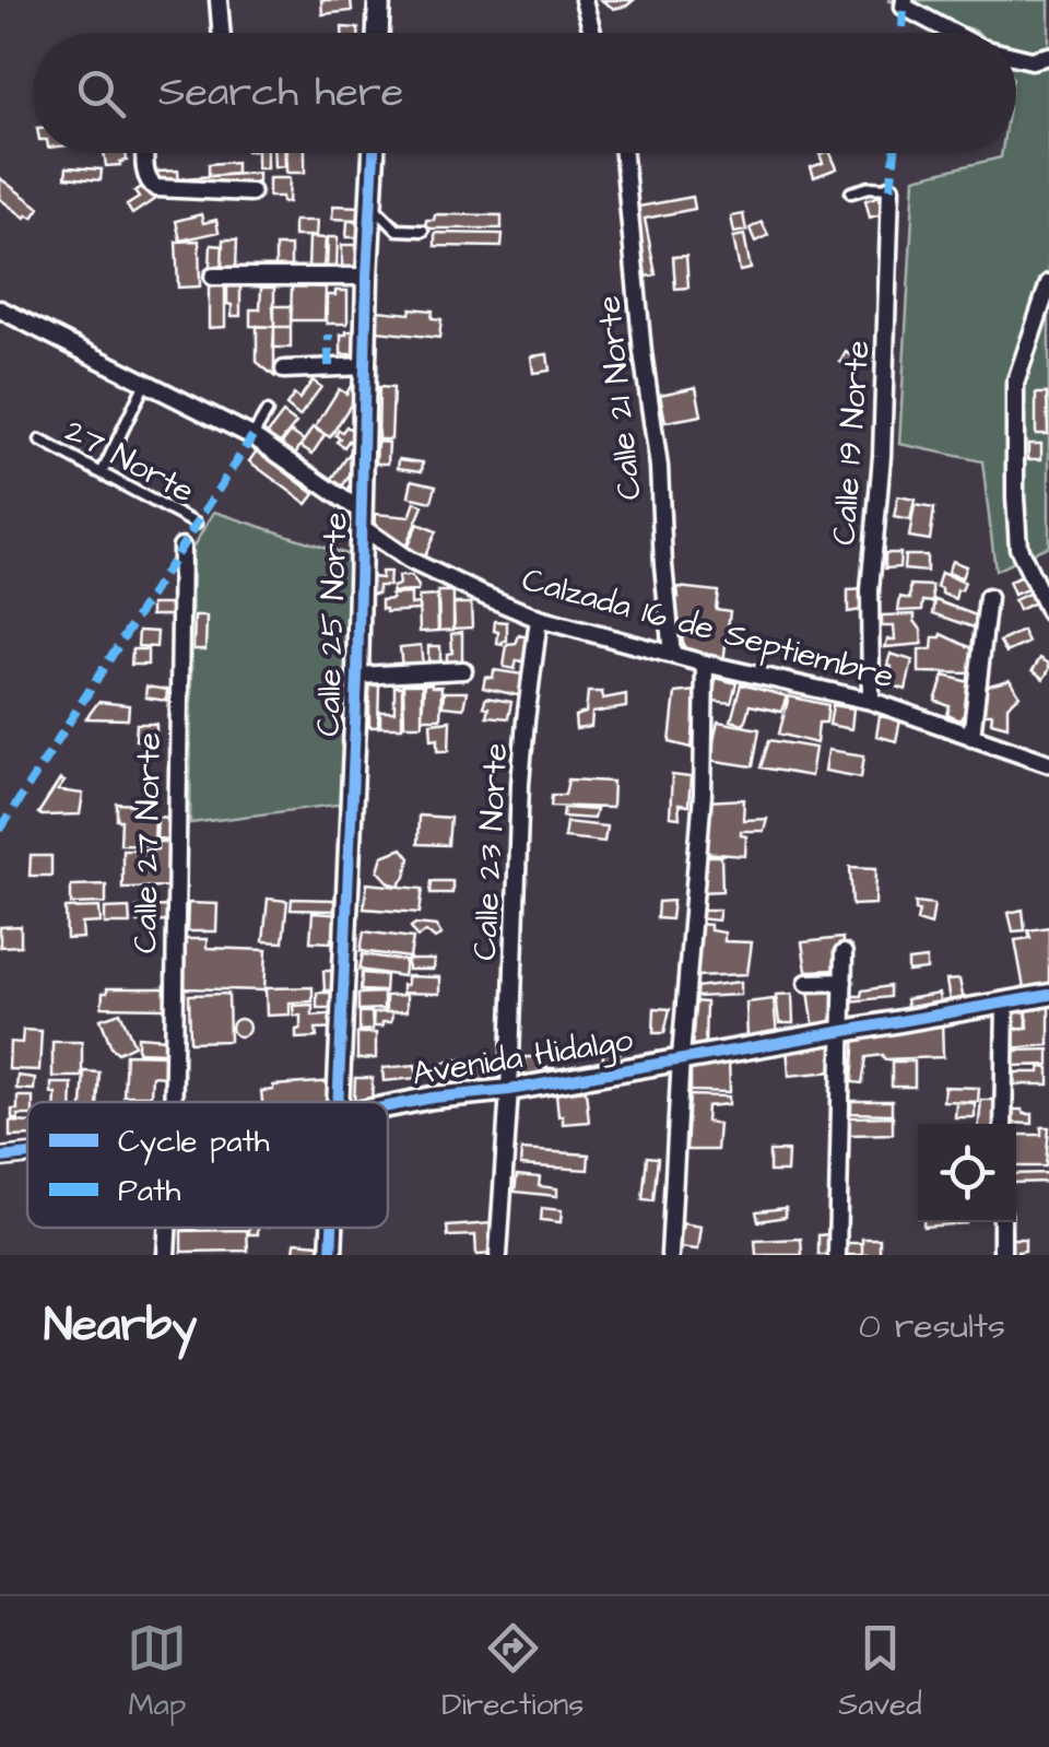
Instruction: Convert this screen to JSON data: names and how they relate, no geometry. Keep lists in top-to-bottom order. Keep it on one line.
{"streets":{"street":["Calle 21 Norte","Calle 19 Norte","Calle 25 Norte","Calzada 16 de Septiembre","Calle 27 Norte","Calle 23 Norte","Avenida Hidalgo"],"lane":["27 Norte"]},"crossings":[["Calle 21 Norte","Calzada 16 de Septiembre"],["Calle 19 Norte","Calzada 16 de Septiembre"],["Calle 25 Norte","Calzada 16 de Septiembre"],["Calzada 16 de Septiembre","Calle 23 Norte"],["Calle 23 Norte","Avenida Hidalgo"]],"legend":["Cycle path","Path"],"page":{"search":"Search here","heading":["Nearby","0 results"],"nav":["Map","Directions","Saved"]}}
